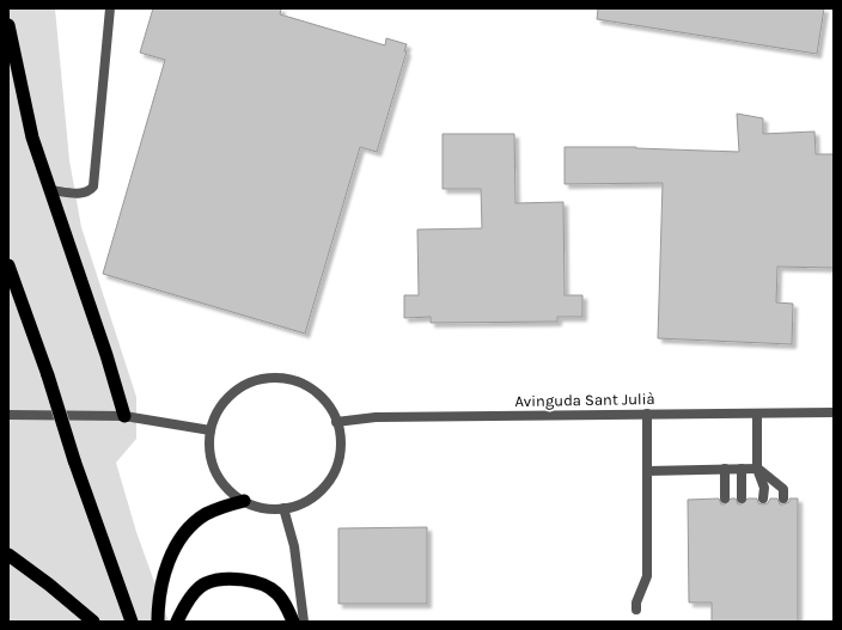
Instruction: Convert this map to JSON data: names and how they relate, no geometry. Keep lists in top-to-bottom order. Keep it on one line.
{"streets":{"street":["Avinguda Sant Julià"]}}
